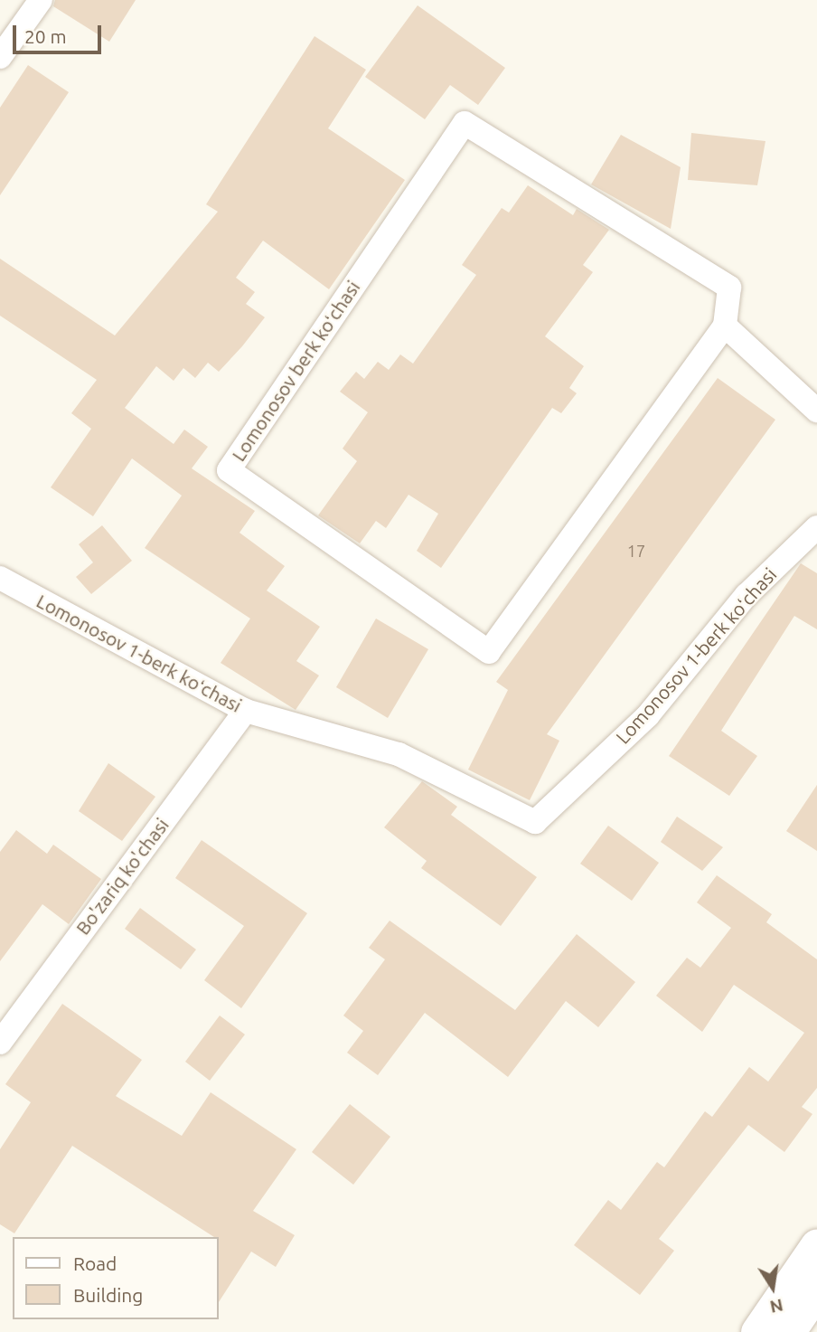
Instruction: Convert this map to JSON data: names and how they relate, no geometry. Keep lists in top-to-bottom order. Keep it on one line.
{"streets":{"street":["Lomonosov berk koʻchasi","Lomonosov 1-berk koʻchasi","Bo'zariq ko'chasi"]},"crossings":[["Lomonosov 1-berk koʻchasi","Bo'zariq ko'chasi"]],"house_numbers":["17"],"legend":["Road","Building"],"scale_bar":"20 m","north":"bottom"}
